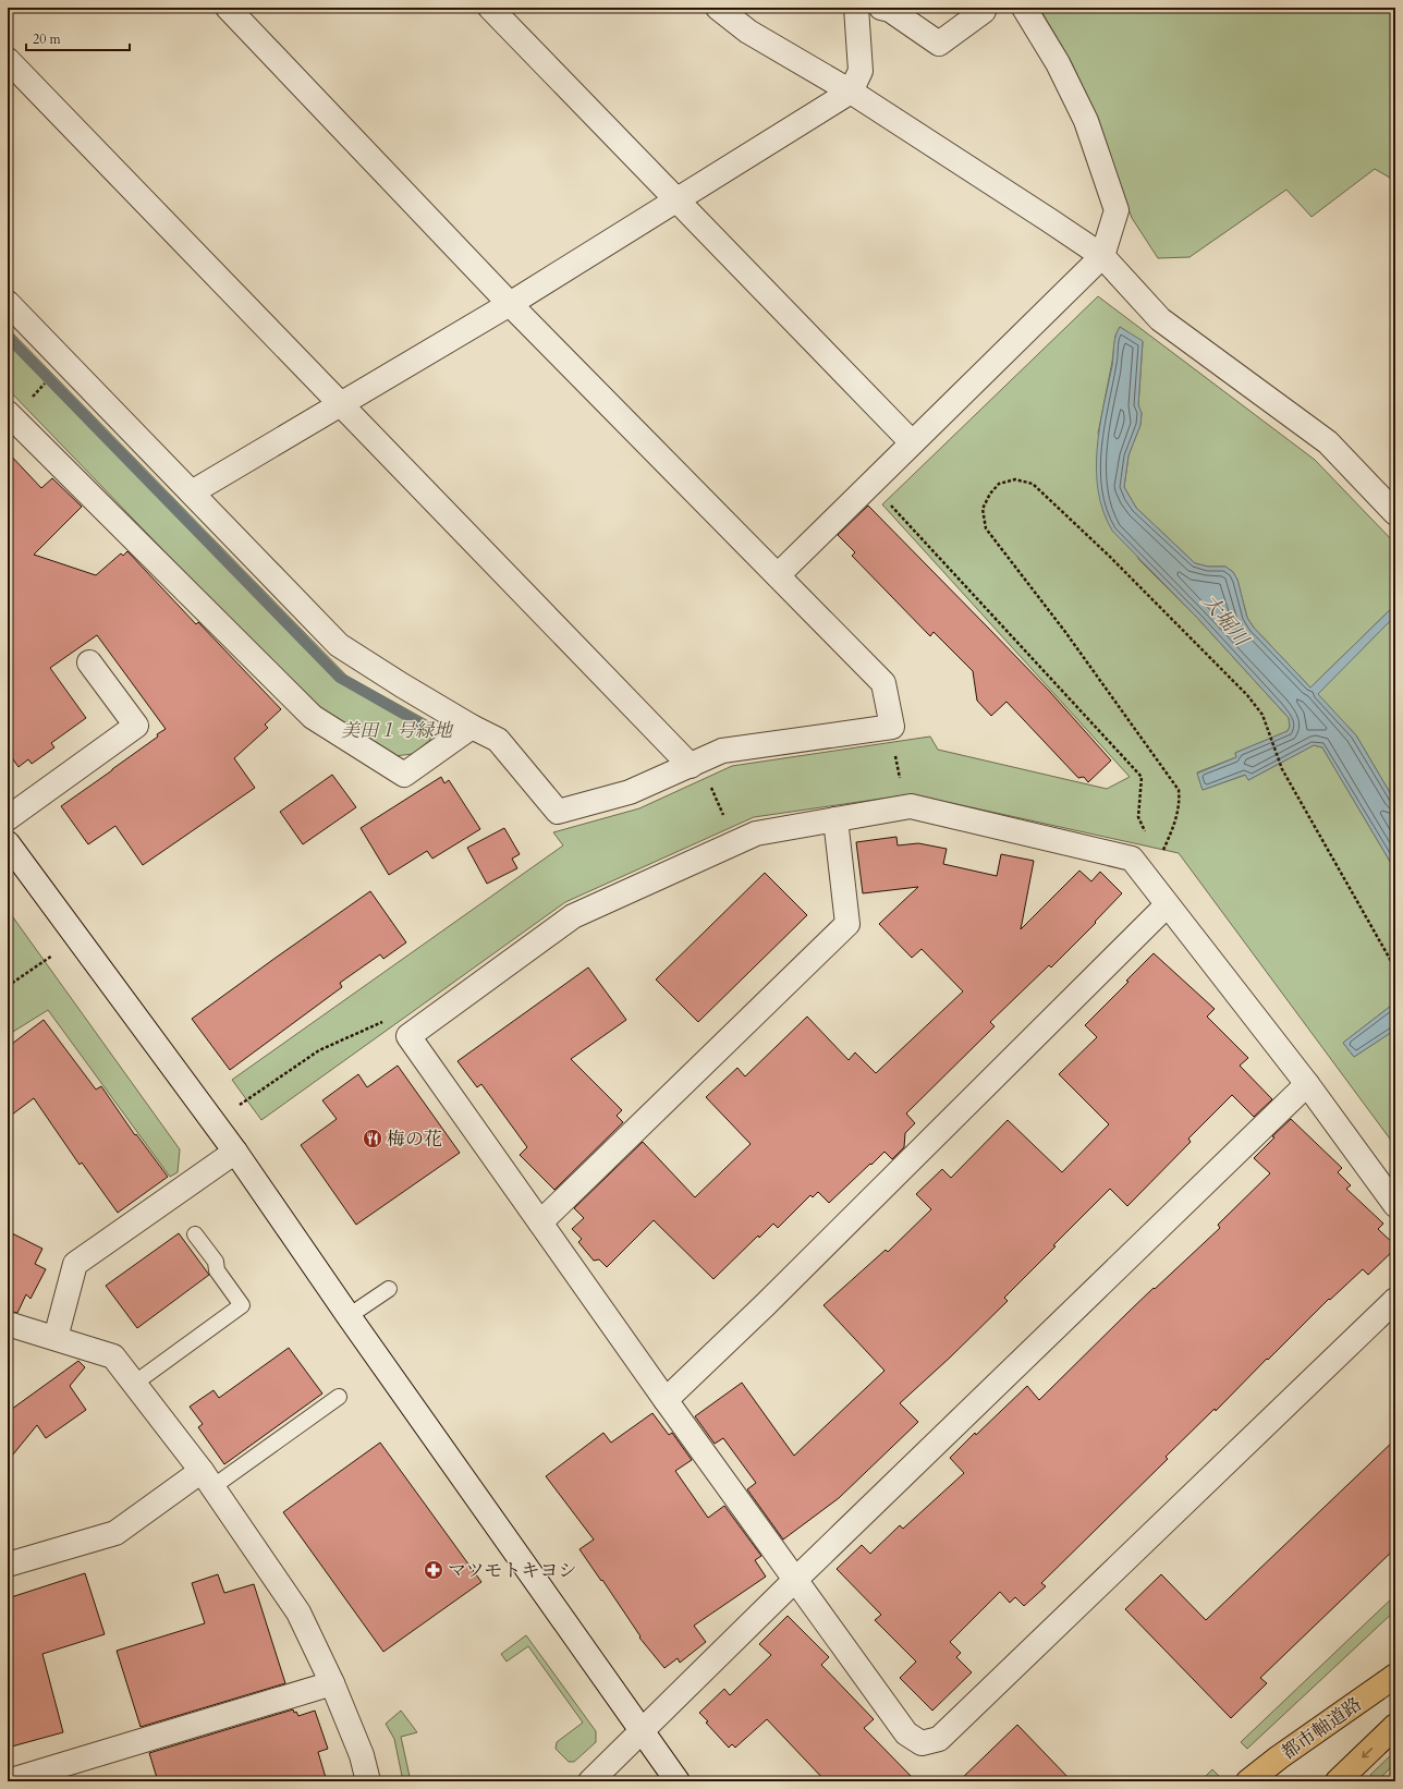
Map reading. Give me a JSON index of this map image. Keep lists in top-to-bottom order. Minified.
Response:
{"streets":{"main road":["都市軸道路"]},"water":["大堀川"],"parks":["美田１号緑地"],"places":{"restaurant":["梅の花"],"pharmacy":["マツモトキヨシ"]},"scale_bar":"20 m"}
